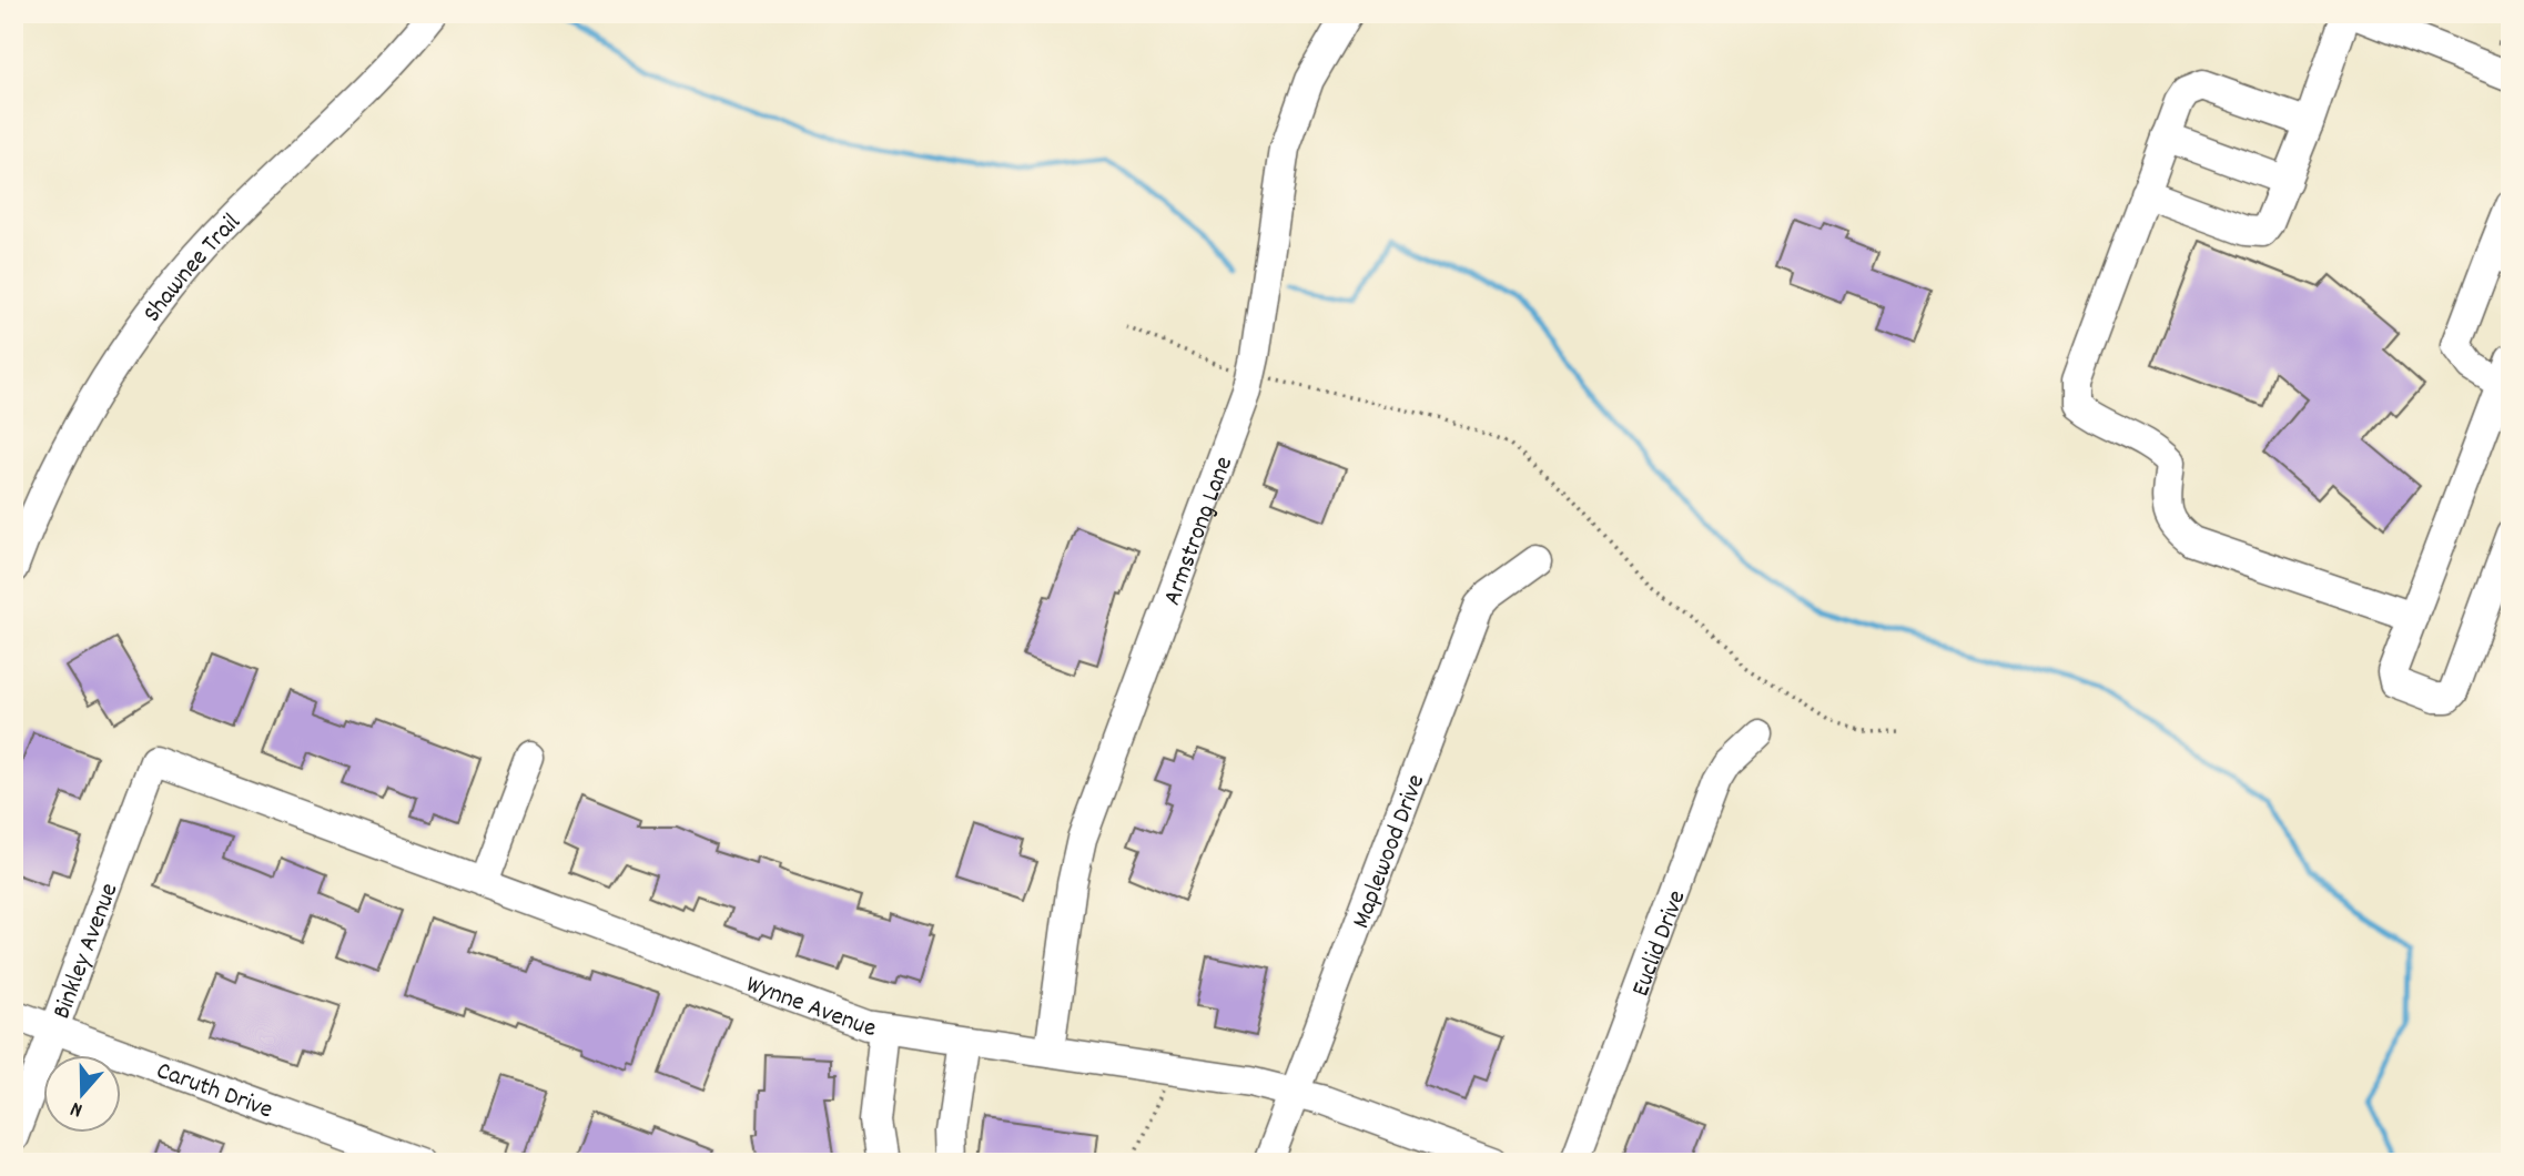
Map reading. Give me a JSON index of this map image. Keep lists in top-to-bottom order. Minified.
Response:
{"streets":{"street":["Shawnee Trail","Armstrong Lane","Maplewood Drive","Euclid Drive","Binkley Avenue","Wynne Avenue","Caruth Drive"]},"crossings":[["Armstrong Lane","Wynne Avenue"],["Maplewood Drive","Wynne Avenue"],["Binkley Avenue","Wynne Avenue"],["Binkley Avenue","Caruth Drive"]],"north":"bottom"}
